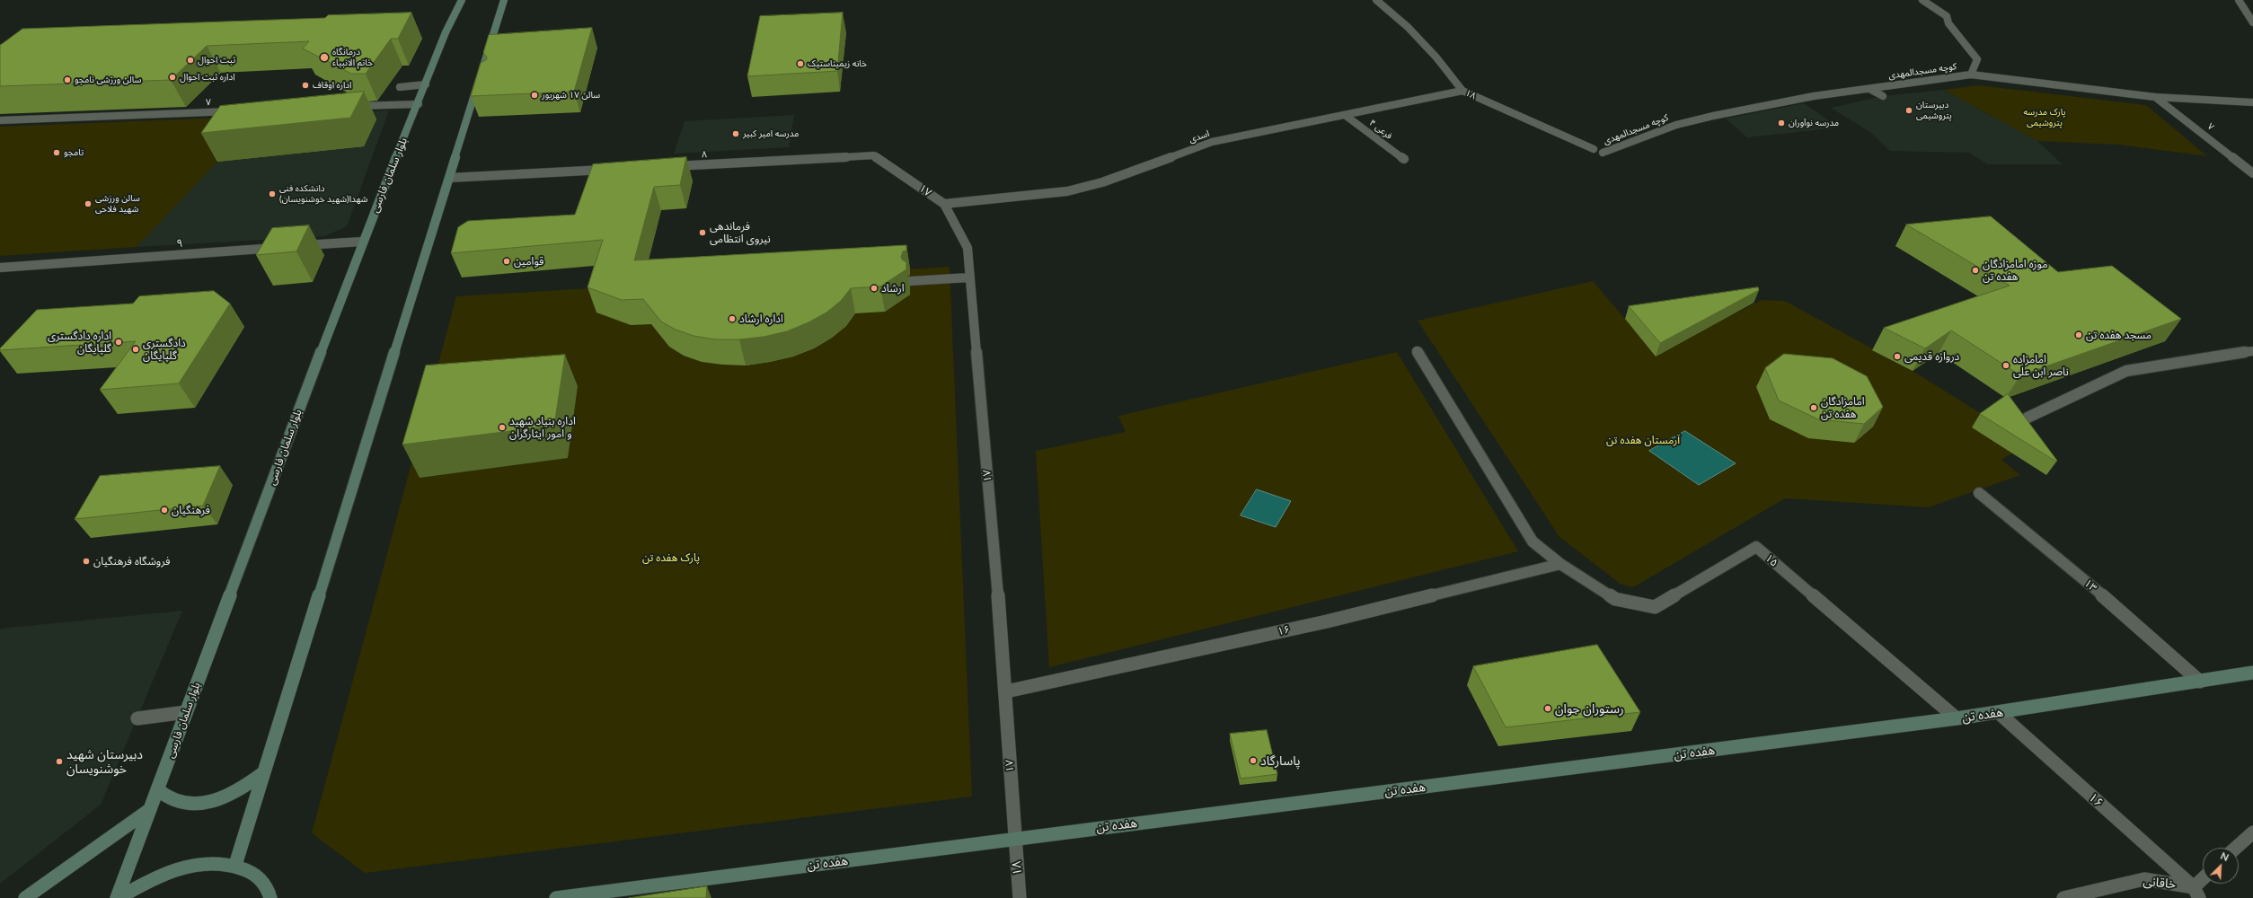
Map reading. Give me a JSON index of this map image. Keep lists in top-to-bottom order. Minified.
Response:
{"streets":{"main road":["بلوار سلمان فارسی","هفده تن"],"street":["کوچه مسجدالمهدی","۱۸","۷","فرعی ۴","اسدی","۸","۱۷","۹","۱۵","۱۳","۱۶","خاقانی"]},"crossings":[["کوچه مسجدالمهدی","۷"],["۱۸","اسدی"],["۱۸","۱۷"],["۱۸","هفده تن"],["فرعی ۴","اسدی"],["اسدی","۱۷"],["۸","۱۷"],["۱۷","۱۶"],["۱۷","هفده تن"],["۱۵","۱۶"],["۱۵","هفده تن"],["۱۳","هفده تن"],["۱۶","هفده تن"],["۱۶","خاقانی"]],"parks":["پارک مدرسه پتروشیمی","آرمستان هفده تن","پارک هفده تن"],"places":["درمانگاه خاتم الانبیاء","ثبت احوال","خانه زیمیناستیک","اداره ثبت احوال","سالن ورزشی نامجو","اداره اوقاف","سالن ۱۷ شهریور","دبیرستان پتروشیمی","مدرسه نوآوران","مدرسه امیر کبیر","تامجو","دانشکده فنی شهدا(شهید خوشنویسان)","سالن ورزشی شهید فلاحی","فرماندهی نیروی انتظامی","قوامین","موزه امامزادگان هفده تن","ارشاد","اداره ارشاد","مسجد هفده تن","اداره دادگستری گلپایگان","دادگستری گلپایگان","دروازه قدیمی","امامزاده ناصر ابن علی","امامزادگان هفده تن","اداره بنیاد شهید و امور ایثارگران","فرهنگیان","فروشگاه فرهنگیان","رستوران جوان","پاسارگاد","دبیرستان شهید خوشنویسان"],"north":"top right"}
